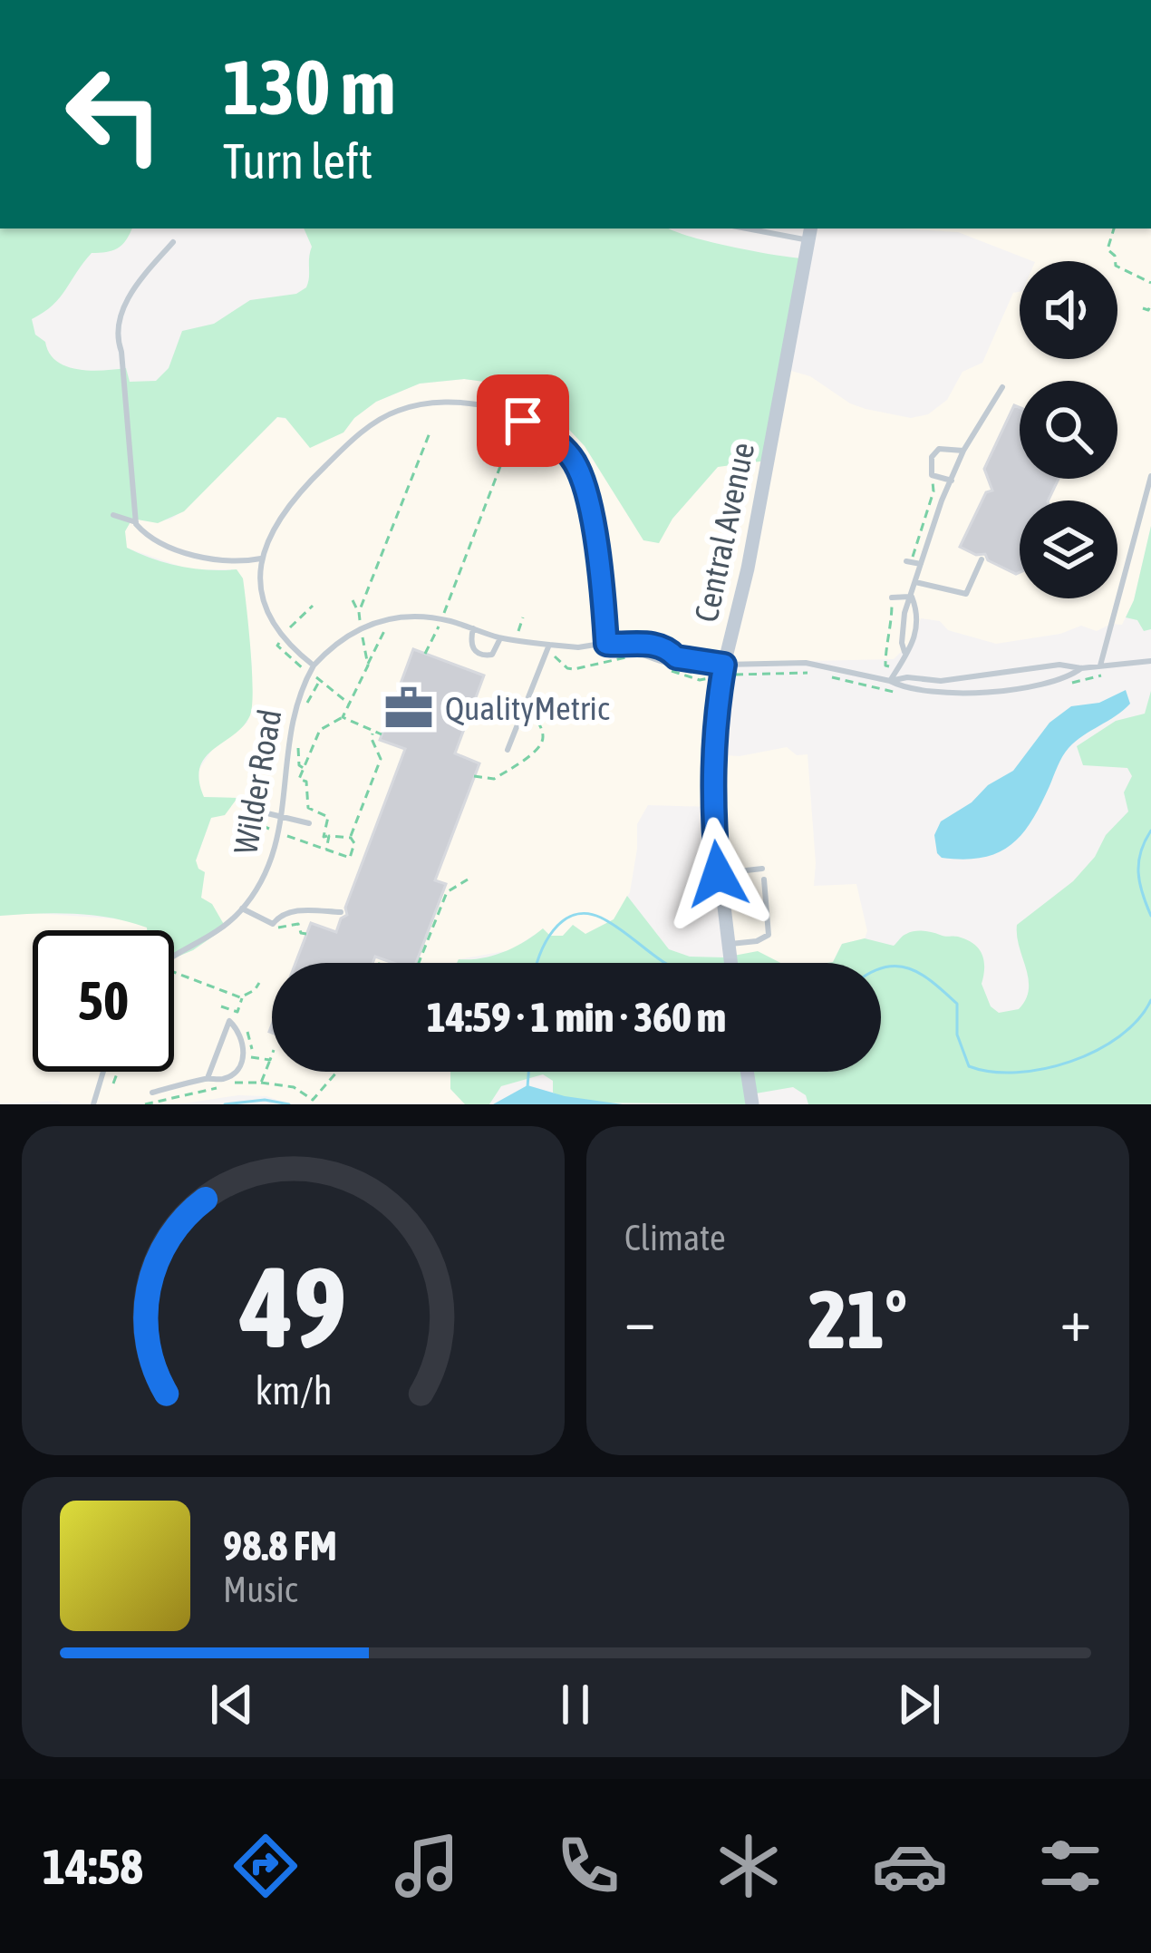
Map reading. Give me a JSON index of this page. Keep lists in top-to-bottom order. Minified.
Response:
{"streets":{"main road":["Central Avenue"],"lane":["Wilder Road"]},"places":{"office":["QualityMetric"]},"page":{"turn":["130 m","Turn left"],"limit":"50","trip":"14:59 · 1 min · 360 m","tile":"Climate","heat":["−","21°","+"],"song":["98.8 FM","Music"],"tabs":"14:58","gauge":["49","km/h"]}}
